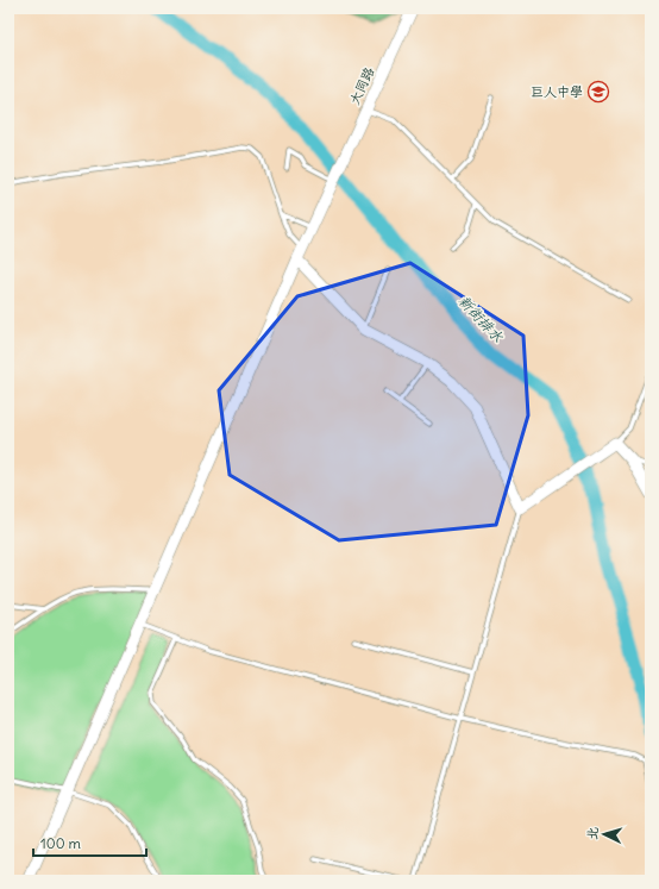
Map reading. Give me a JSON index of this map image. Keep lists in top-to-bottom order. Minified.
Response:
{"streets":{"street":["大同路"]},"water":["新街排水"],"places":{"school or university":["巨人中學"]},"scale_bar":"100 m","north":"left"}
